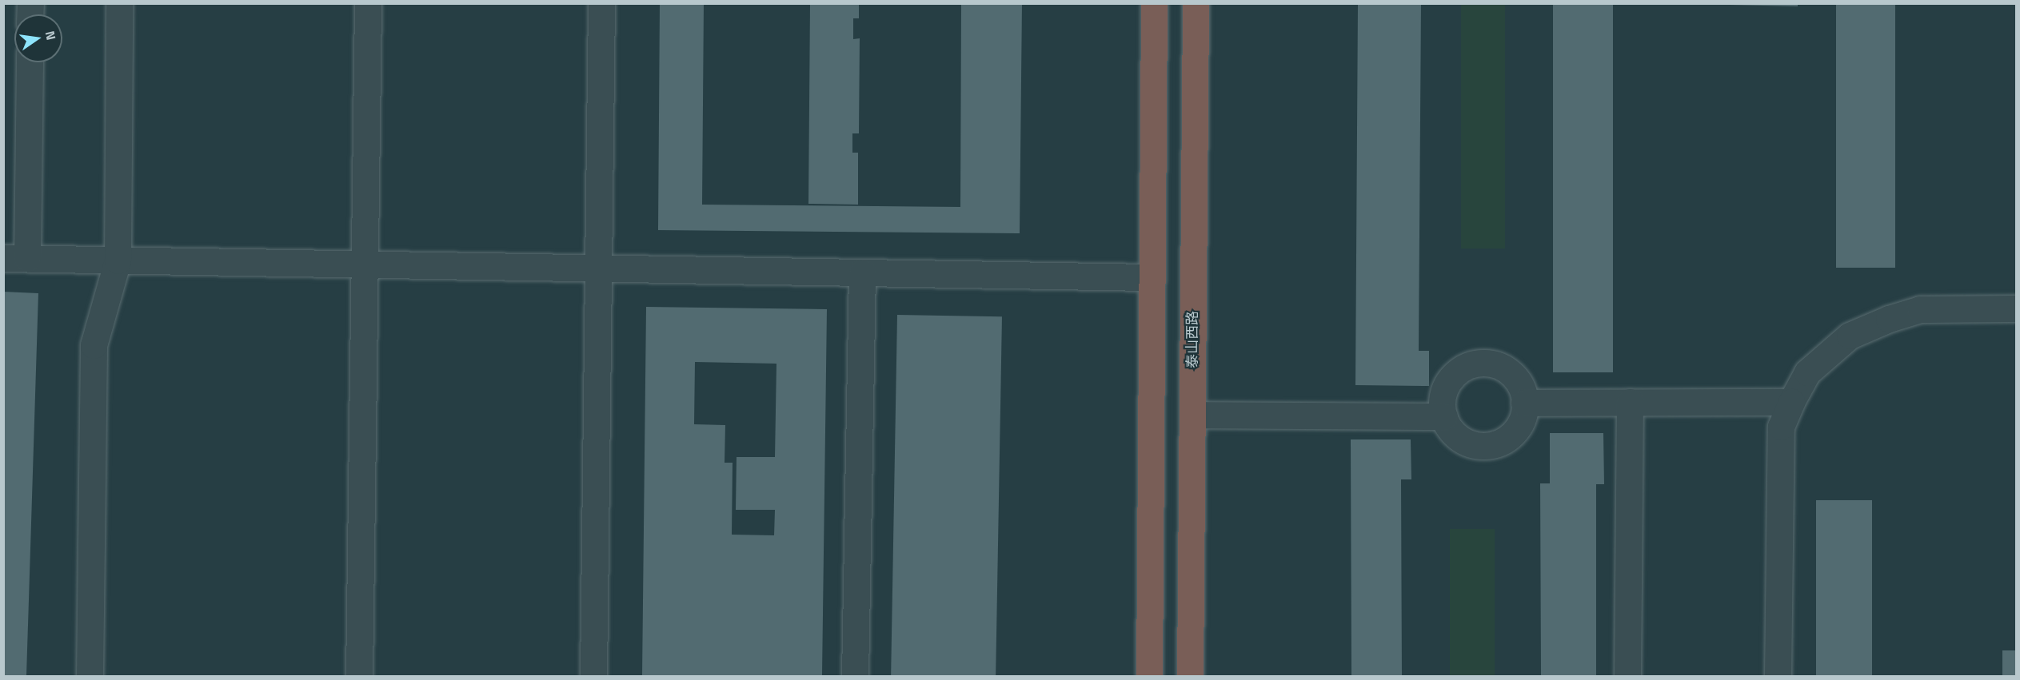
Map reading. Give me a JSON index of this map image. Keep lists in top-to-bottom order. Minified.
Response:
{"streets":{"highway":["泰山西路"]},"north":"right"}
